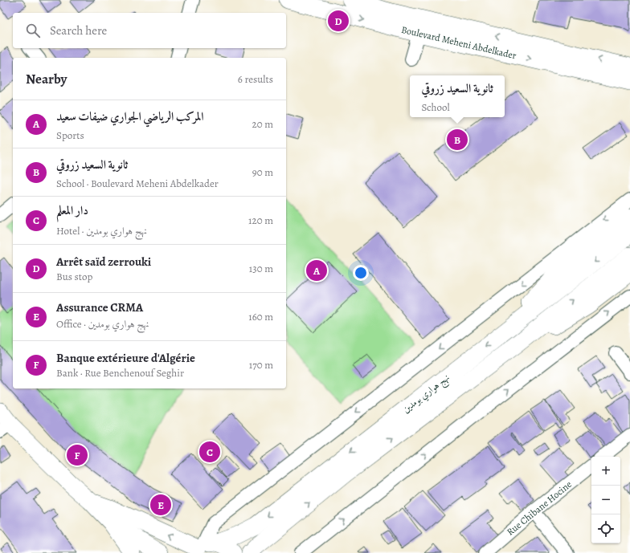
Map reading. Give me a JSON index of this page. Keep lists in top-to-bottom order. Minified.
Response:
{"streets":{"main road":["Boulevard Meheni Abdelkader","نهج هواري بومدين"],"street":["Rue Chibane Hocine"]},"page":{"pins":["D","B","A","C","F","E"],"search":"Search here","heading":["Nearby","6 results"],"popup":["ثانوية السعيد زروقي","School"],"list":[{"mark":"A","name":"المركب الرياضي الجواري ضيفات سعيد","note":"Sports","value":"20 m"},{"mark":"B","name":"ثانوية السعيد زروقي","note":"School · Boulevard Meheni Abdelkader","value":"90 m"},{"mark":"C","name":"دار المعلم","note":"Hotel · نهج هواري بومدين","value":"120 m"},{"mark":"D","name":"Arrêt saïd zerrouki","note":"Bus stop","value":"130 m"},{"mark":"E","name":"Assurance CRMA","note":"Office · نهج هواري بومدين","value":"160 m"},{"mark":"F","name":"Banque extérieure d'Algérie","note":"Bank · Rue Benchenouf Seghir","value":"170 m"}],"map_buttons":["+","−"]}}
